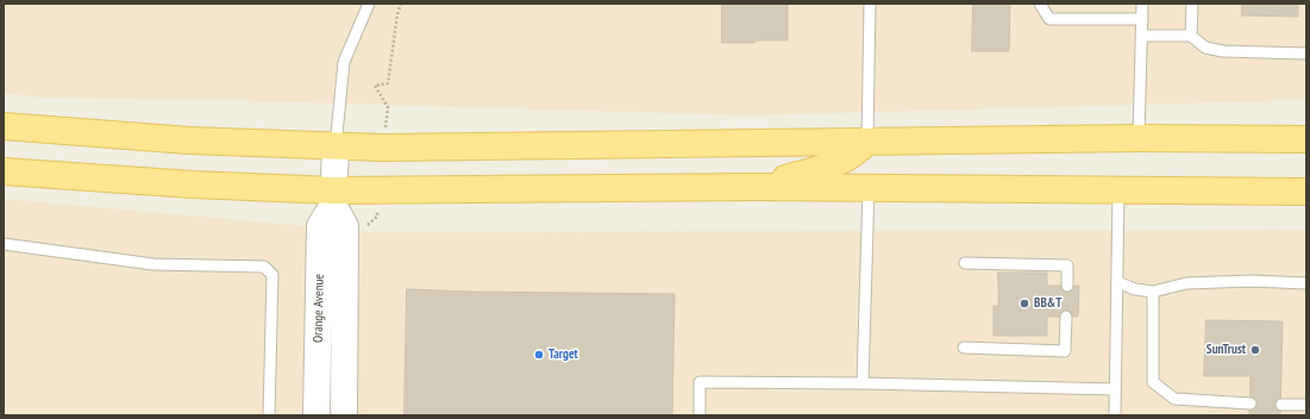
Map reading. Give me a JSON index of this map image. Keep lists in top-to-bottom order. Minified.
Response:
{"streets":{"street":["Orange Avenue"]},"places":["BB&T","SunTrust","Target"]}
